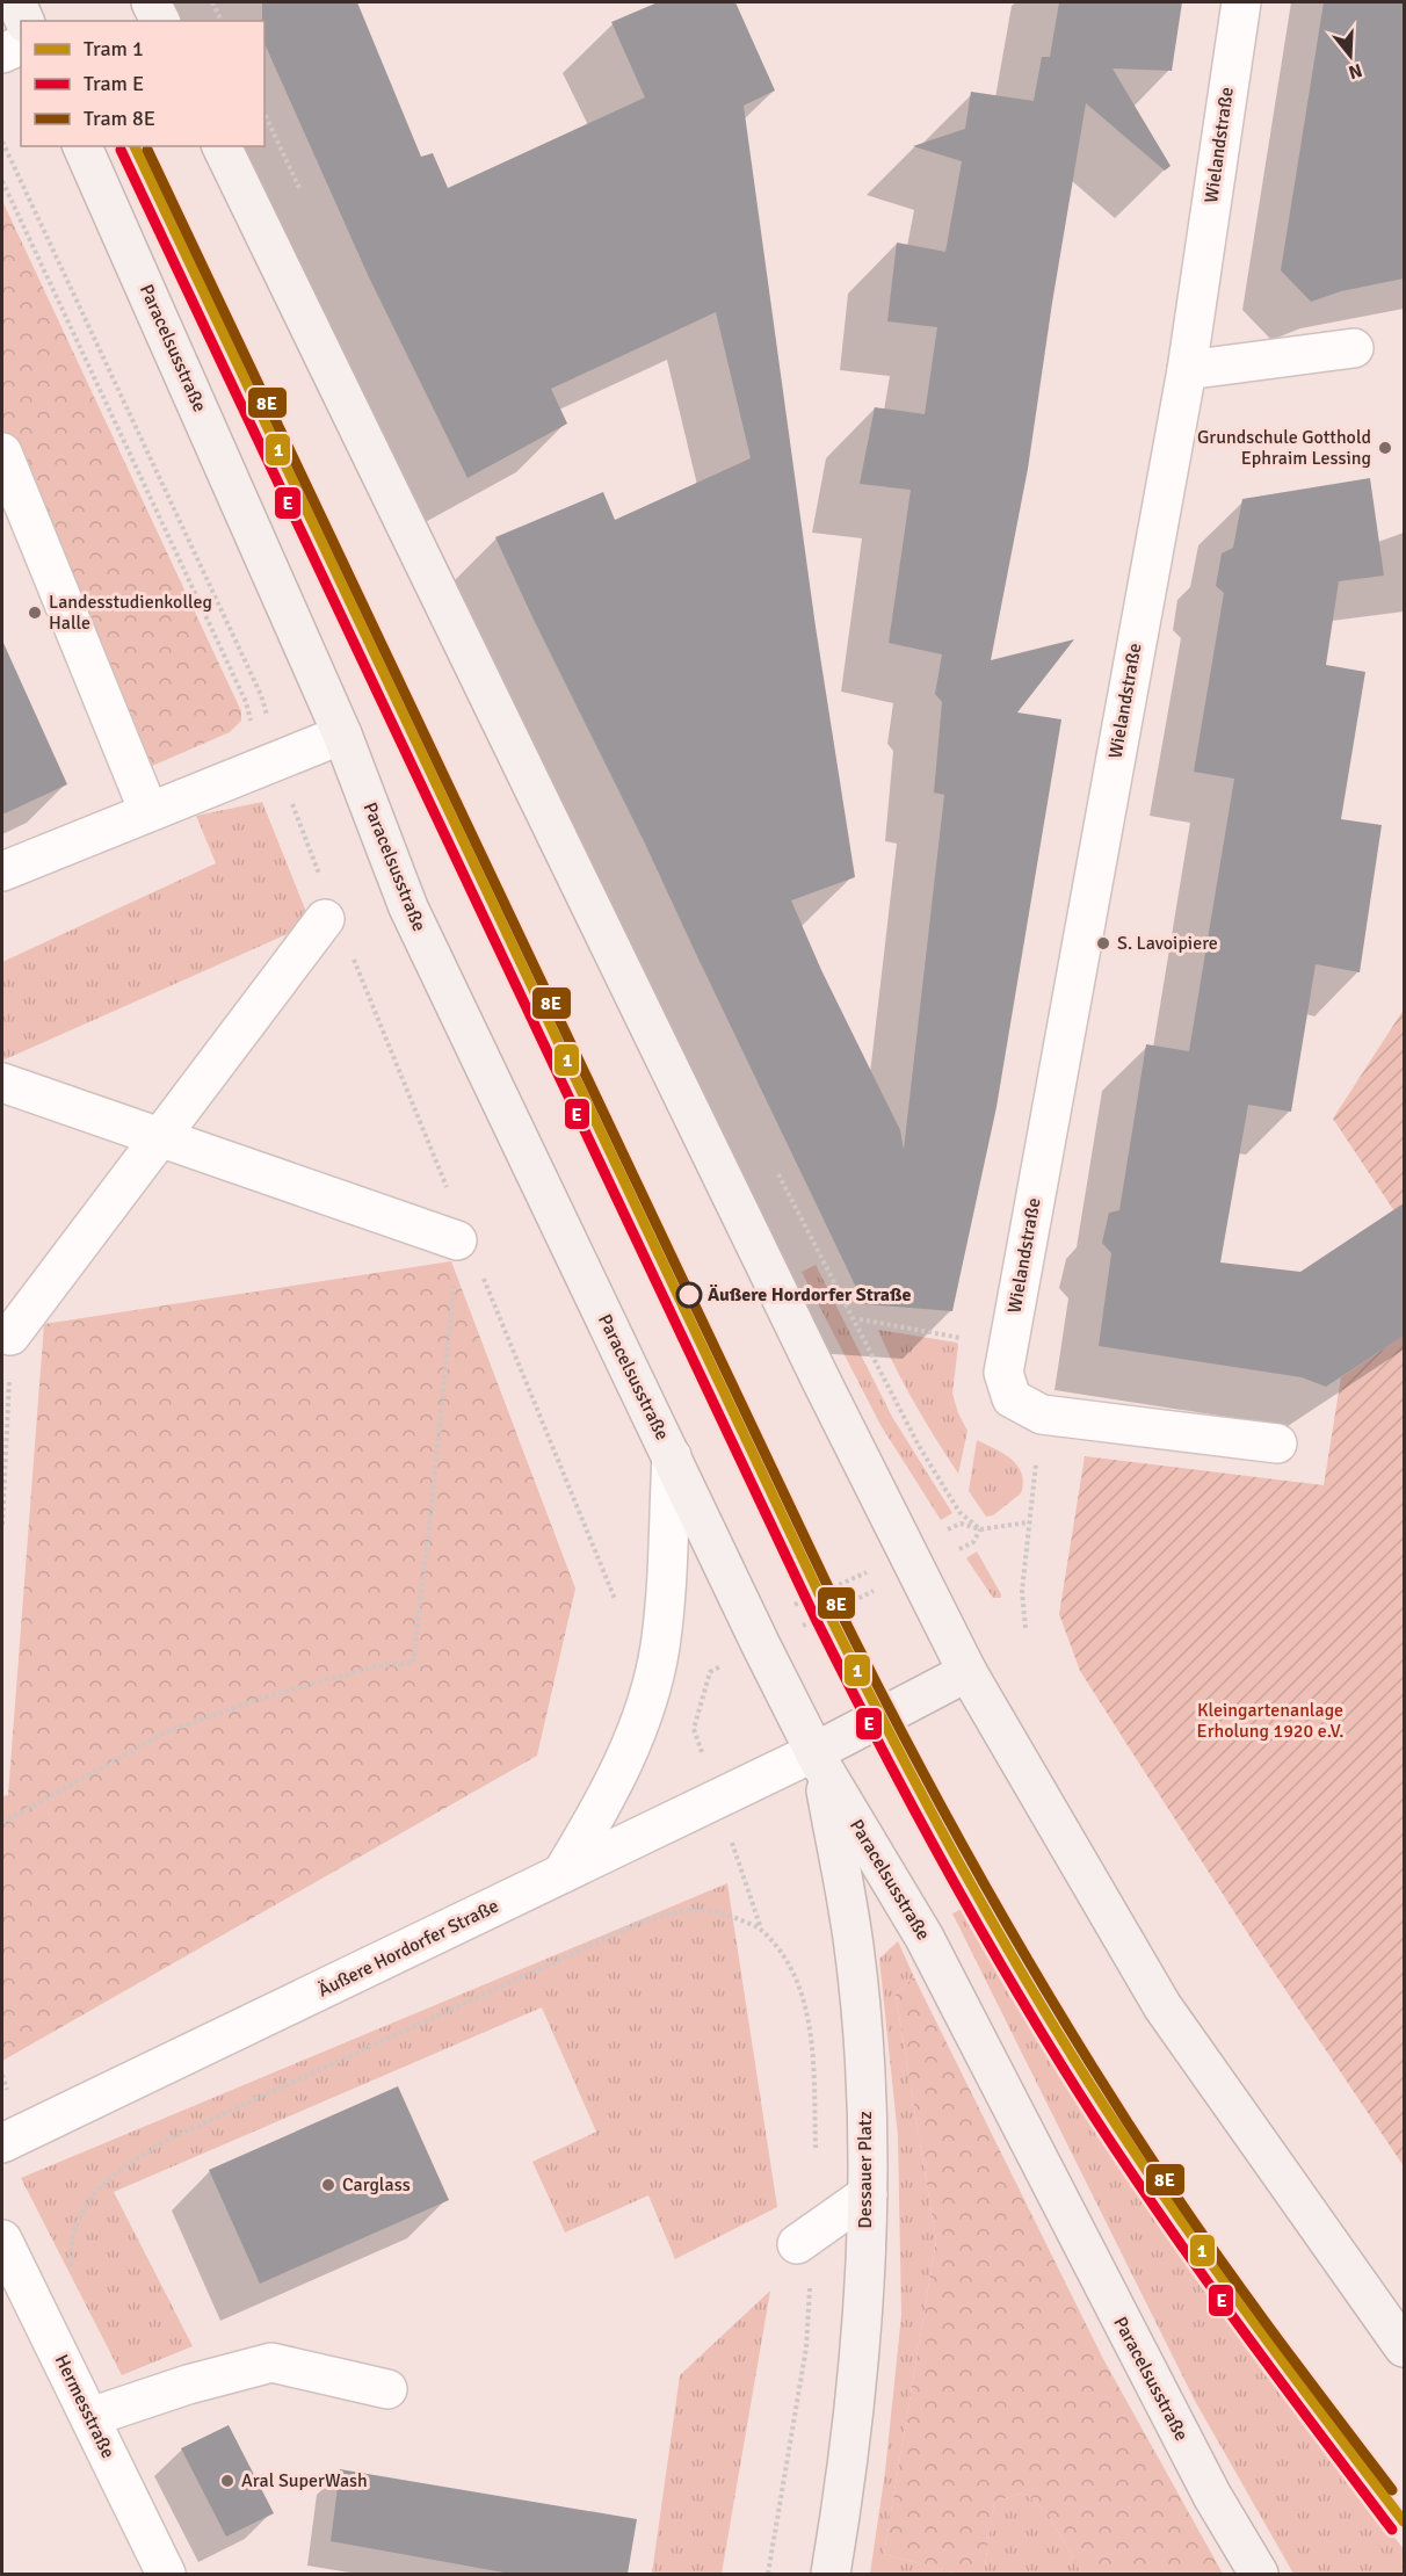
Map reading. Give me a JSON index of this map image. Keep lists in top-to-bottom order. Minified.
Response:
{"streets":{"main road":["Paracelsusstraße","Dessauer Platz"],"street":["Wielandstraße","Äußere Hordorfer Straße","Hermesstraße"]},"crossings":[["Paracelsusstraße","Äußere Hordorfer Straße"],["Paracelsusstraße","Dessauer Platz"],["Äußere Hordorfer Straße","Dessauer Platz"]],"parks":["Kleingartenanlage Erholung 1920 e.V."],"places":["Grundschule Gotthold Ephraim Lessing","Landesstudienkolleg Halle","S. Lavoipiere","Äußere Hordorfer Straße","Carglass","Aral SuperWash"],"lines":["tram line 1","tram line E","tram line 8E"],"legend":["Tram 1","Tram E","Tram 8E"],"north":"bottom"}
